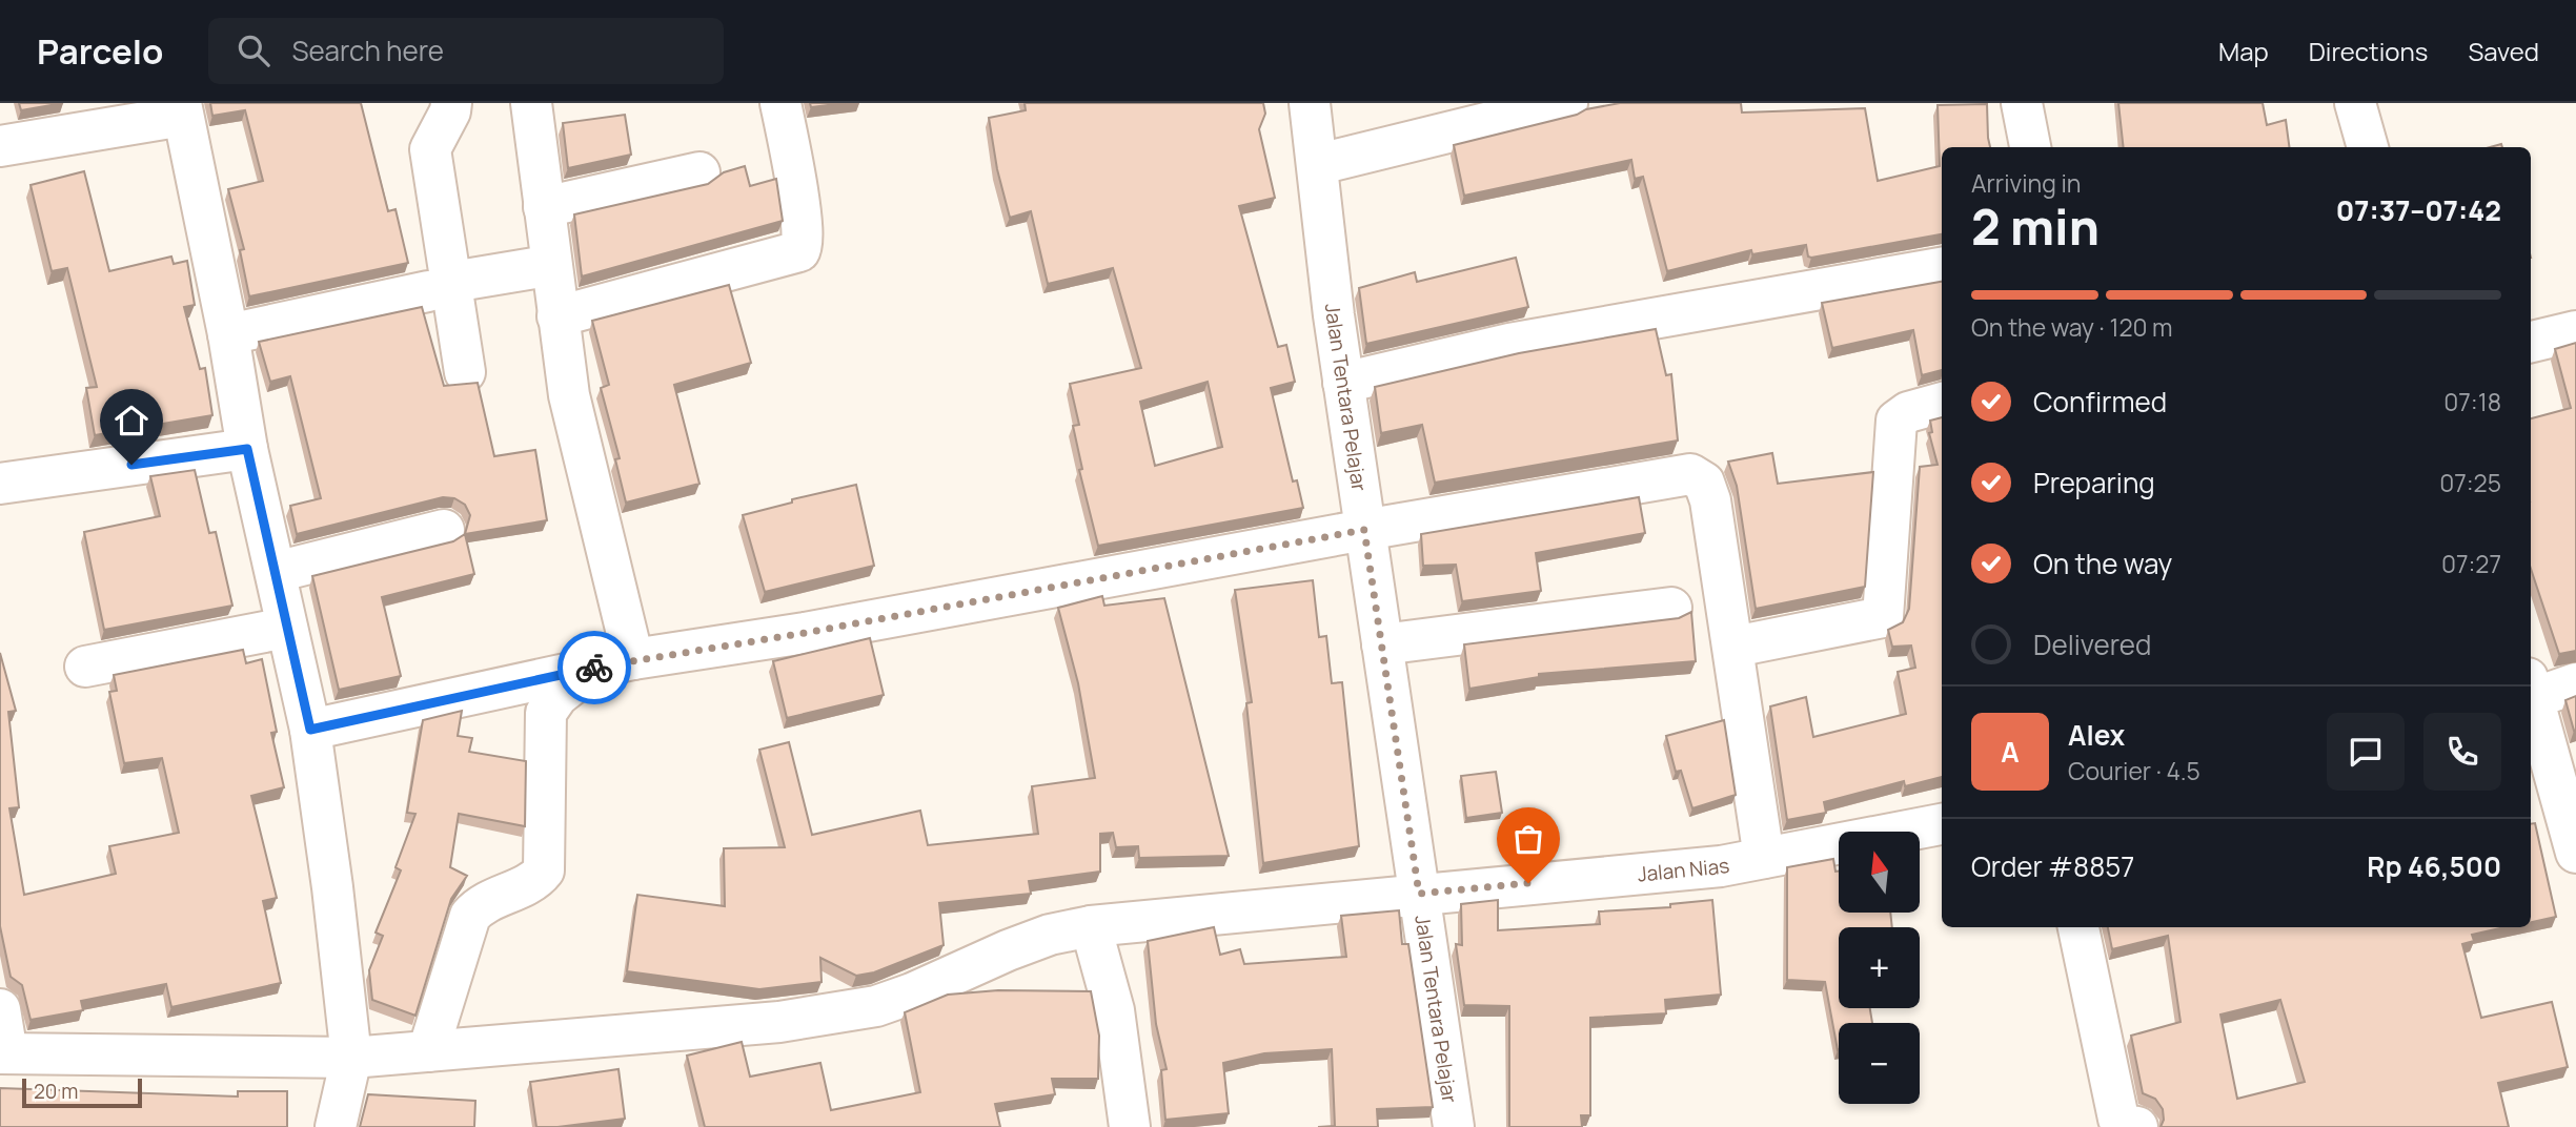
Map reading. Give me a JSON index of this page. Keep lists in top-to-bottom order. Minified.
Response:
{"streets":{"street":["Jalan Tentara Pelajar","Jalan Nias"]},"crossings":[["Jalan Tentara Pelajar","Jalan Nias"]],"scale_bar":"20 m","north":"top","page":{"header":"Parcelo","search":"Search here","nav":["Map","Directions","Saved"],"heading":["2 min","Arriving in","07:37–07:42"],"panel":["Alex","Courier · 4.5","Order #8857","Rp 46,500"],"bar":"On the way · 120 m","list":[["Confirmed","07:18"],["Preparing","07:25"],["On the way","07:27"],"Delivered"],"round":"A","map_buttons":["+","−"],"scale":"20 m"}}
